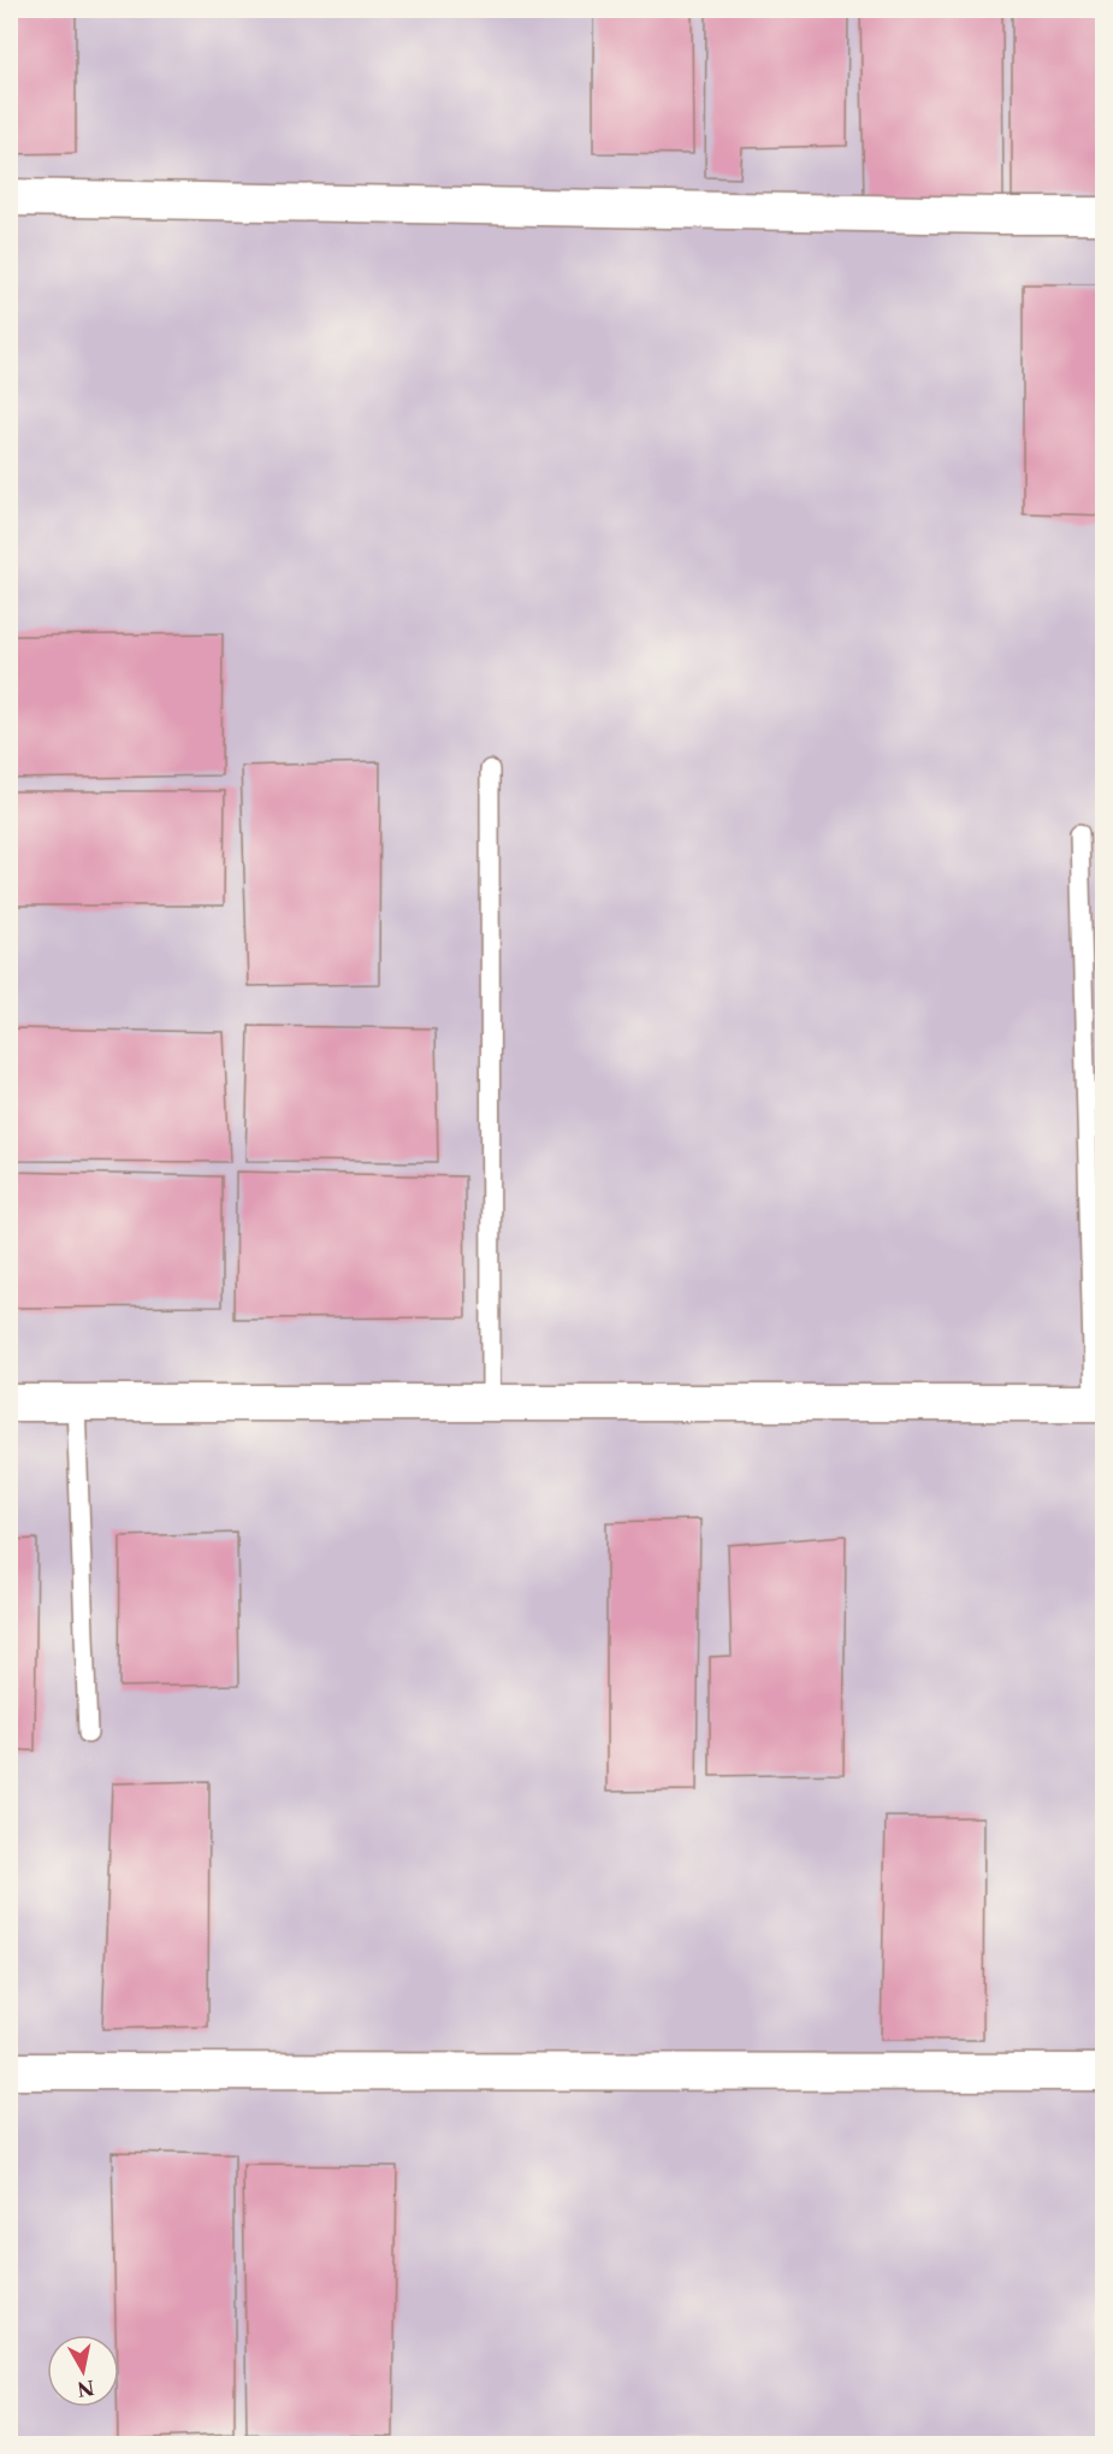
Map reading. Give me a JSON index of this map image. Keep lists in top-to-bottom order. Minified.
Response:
{"north":"bottom"}
